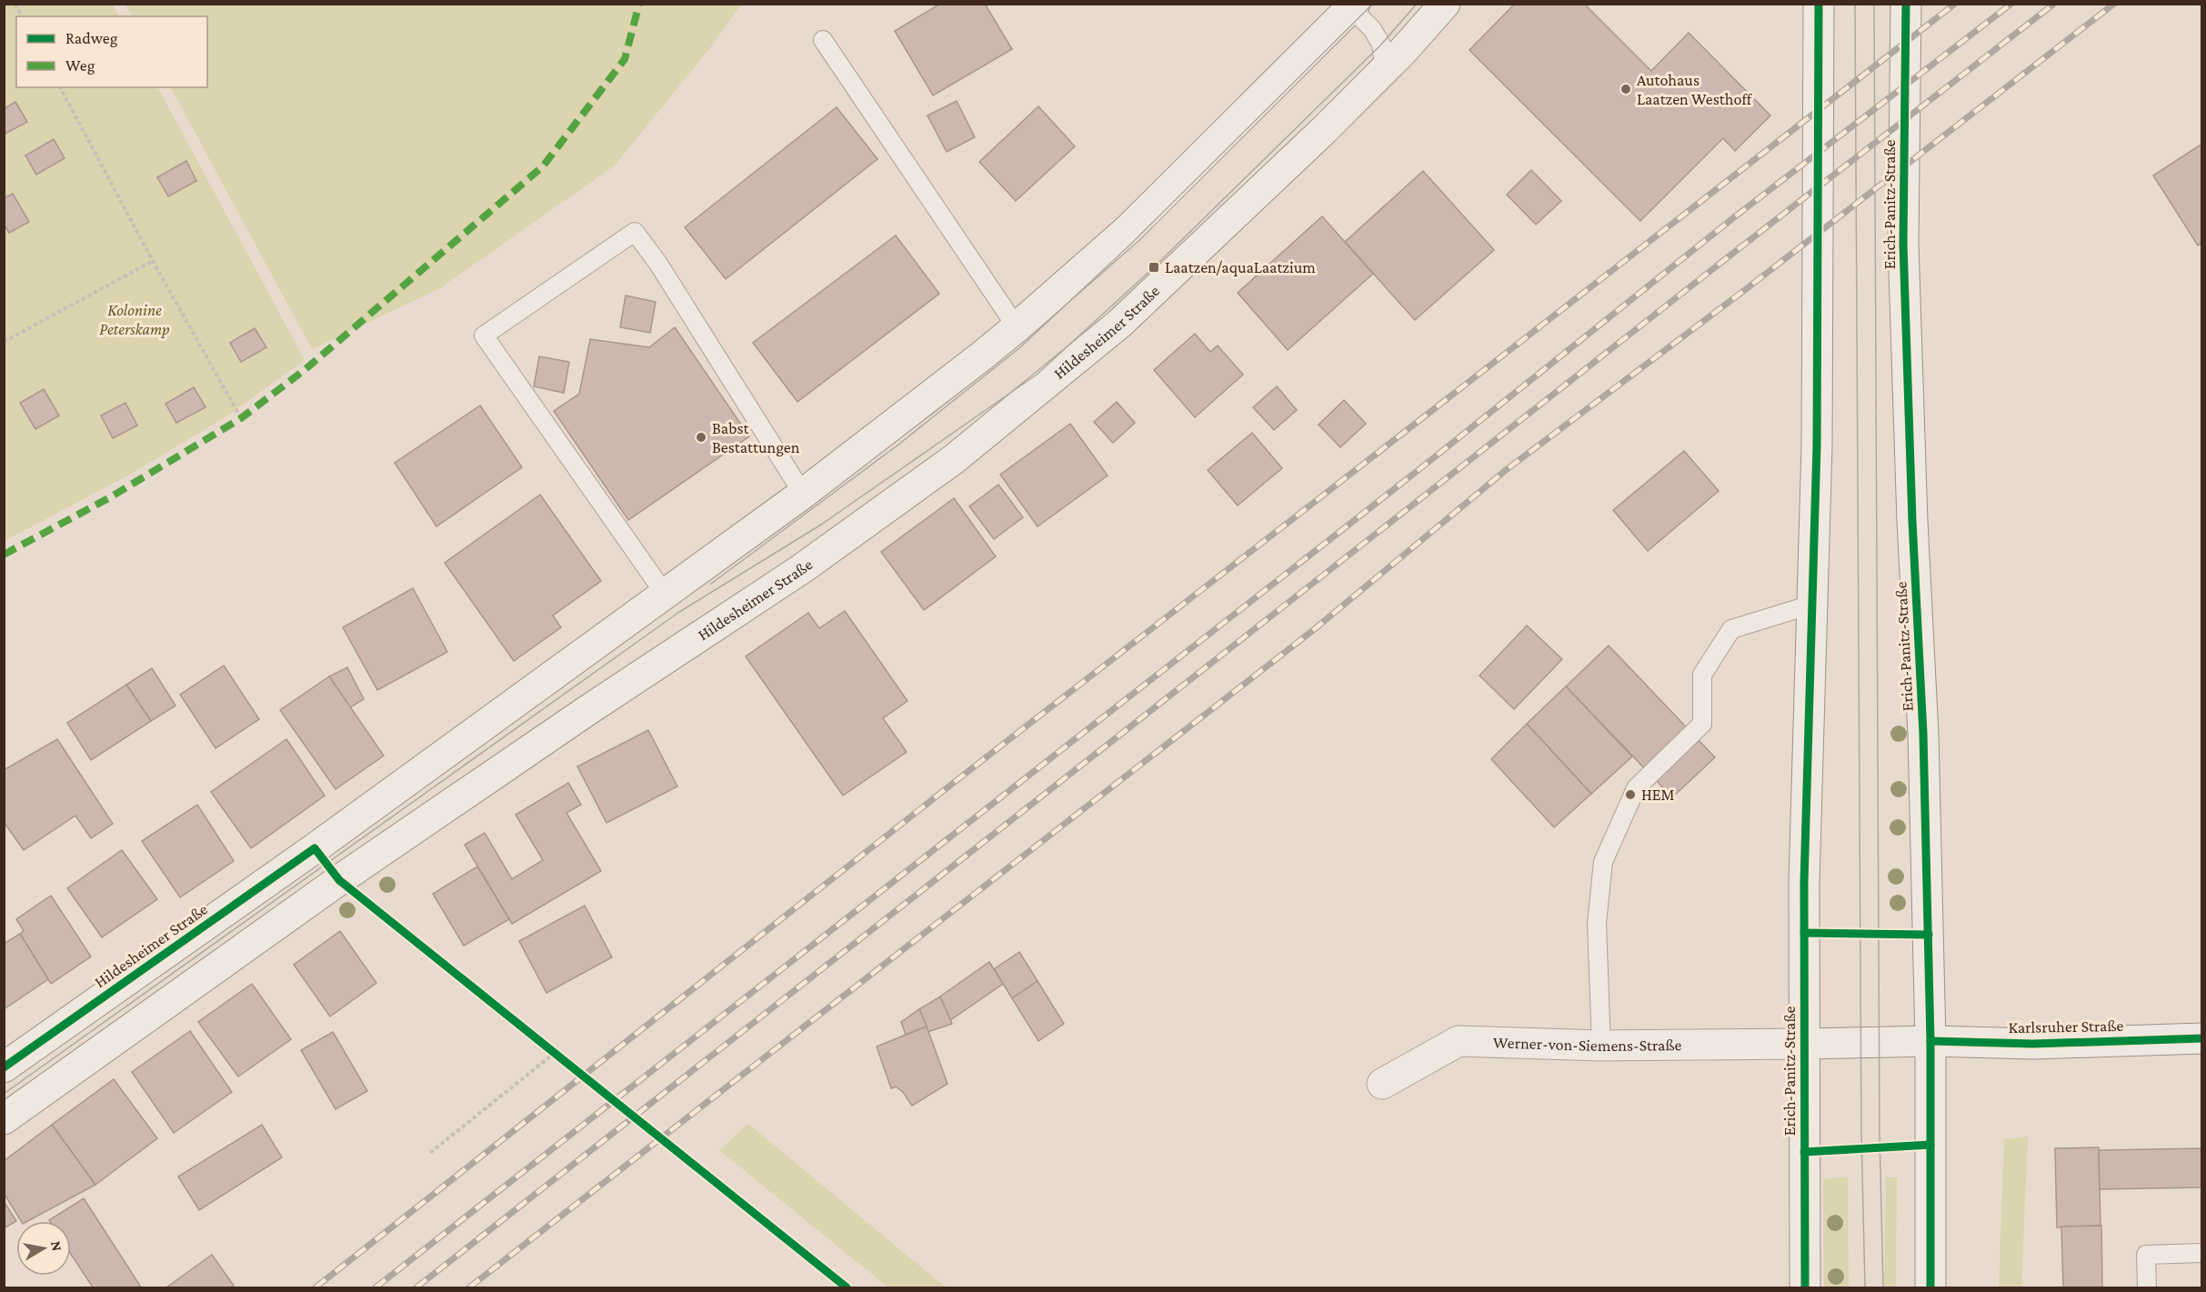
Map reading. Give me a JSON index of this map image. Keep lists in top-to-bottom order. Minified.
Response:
{"streets":{"street":["Erich-Panitz-Straße","Hildesheimer Straße","Karlsruher Straße","Werner-von-Siemens-Straße"]},"crossings":[["Erich-Panitz-Straße","Karlsruher Straße"],["Erich-Panitz-Straße","Werner-von-Siemens-Straße"],["Karlsruher Straße","Werner-von-Siemens-Straße"]],"parks":["Kolonine Peterskamp"],"places":{"other":["Autohaus Laatzen Westhoff","Babst Bestattungen","HEM"],"transit":["Laatzen/aquaLaatzium"]},"legend":["Radweg","Weg"],"north":"right"}
